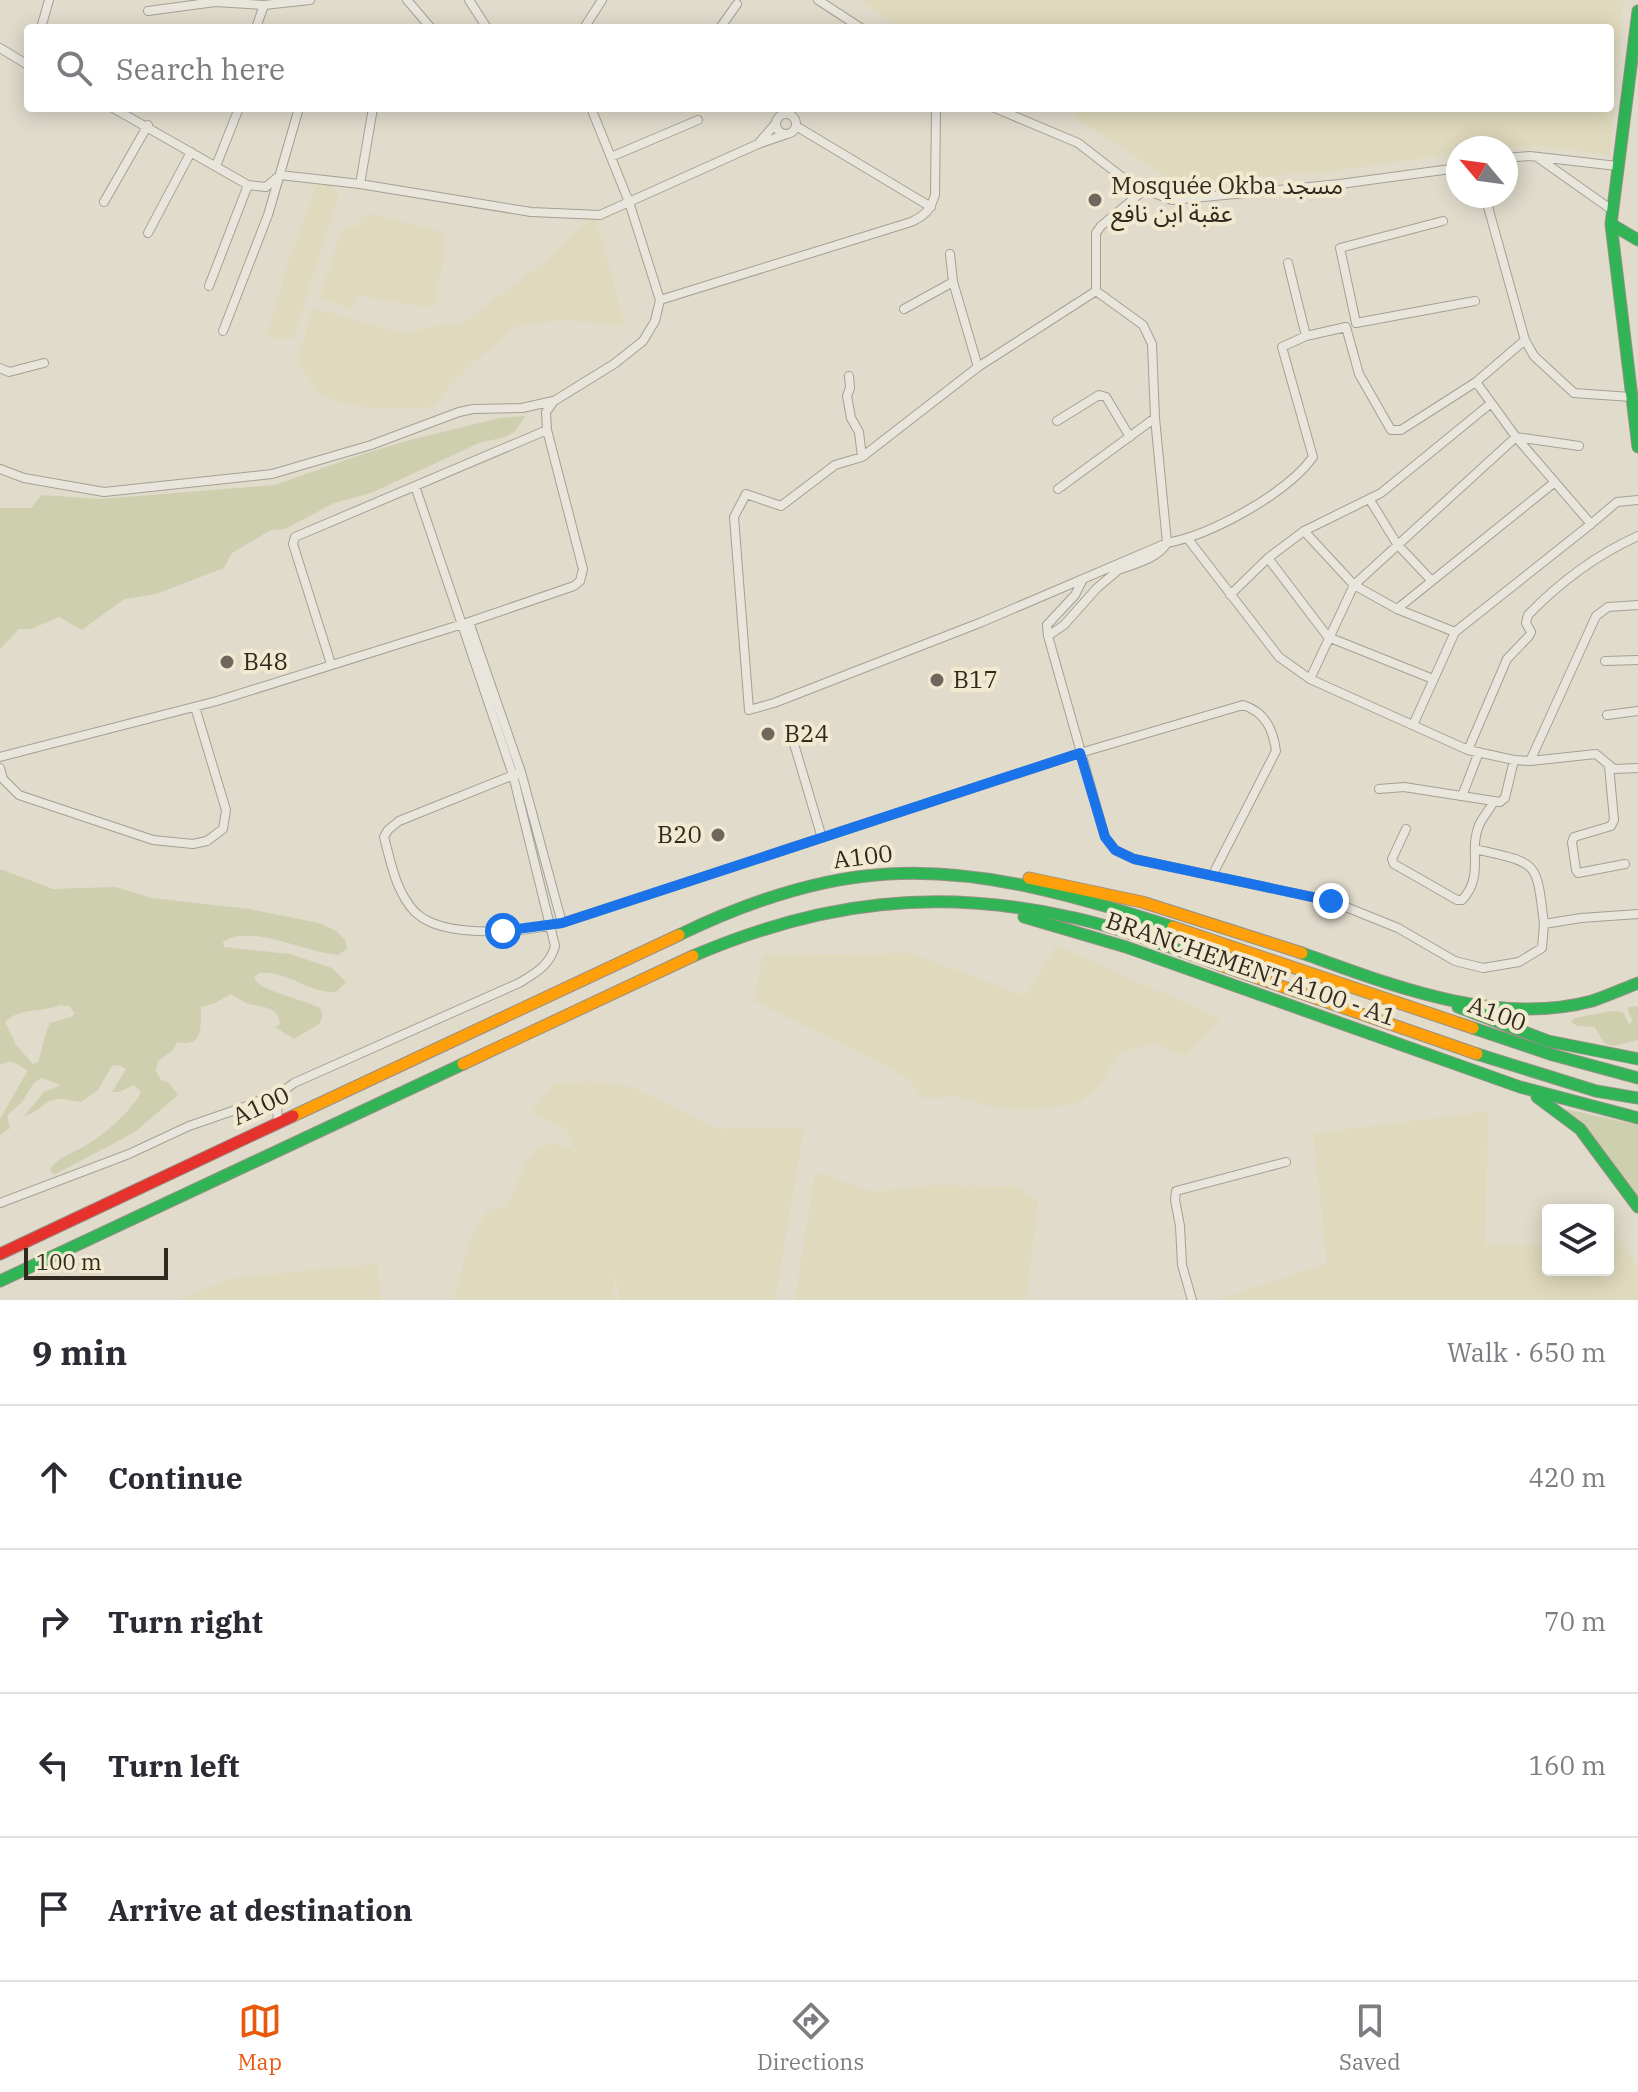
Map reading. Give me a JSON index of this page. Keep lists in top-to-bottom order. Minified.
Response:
{"streets":{"main road":["A100","BRANCHEMENT A100 - A1"]},"crossings":[["A100","BRANCHEMENT A100 - A1"]],"places":["Mosquée Okba مسجد عقبة ابن نافع","B48","B17","B24","B20"],"scale_bar":"100 m","north":"top left","page":{"search":"Search here","scale":"100 m","heading":["9 min","Walk · 650 m"],"list":[["Continue","420 m"],["Turn right","70 m"],["Turn left","160 m"],"Arrive at destination"],"nav":["Map","Directions","Saved"]}}
